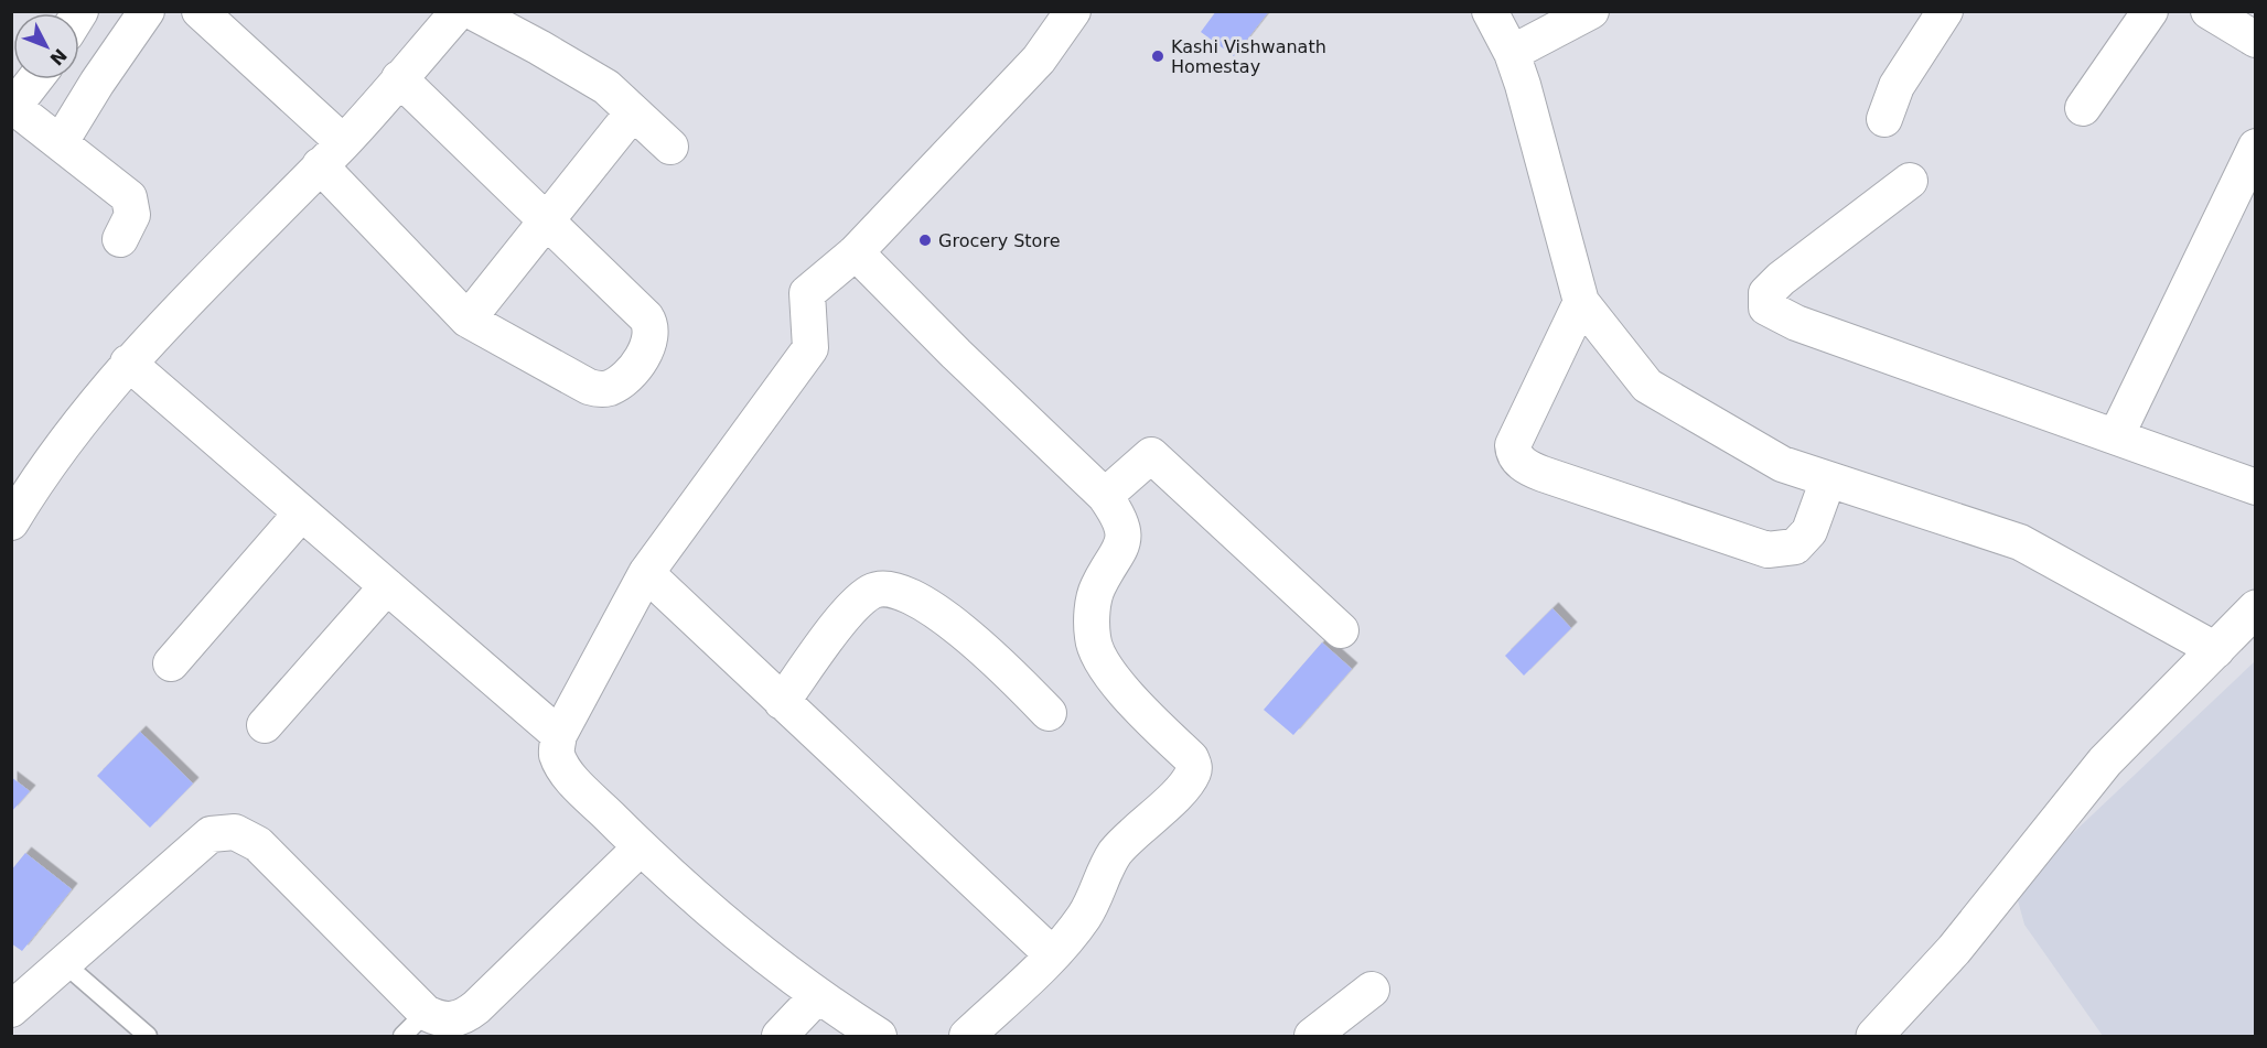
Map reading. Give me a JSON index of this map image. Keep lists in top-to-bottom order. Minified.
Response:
{"places":["Kashi Vishwanath Homestay","Grocery Store"],"north":"bottom right"}
